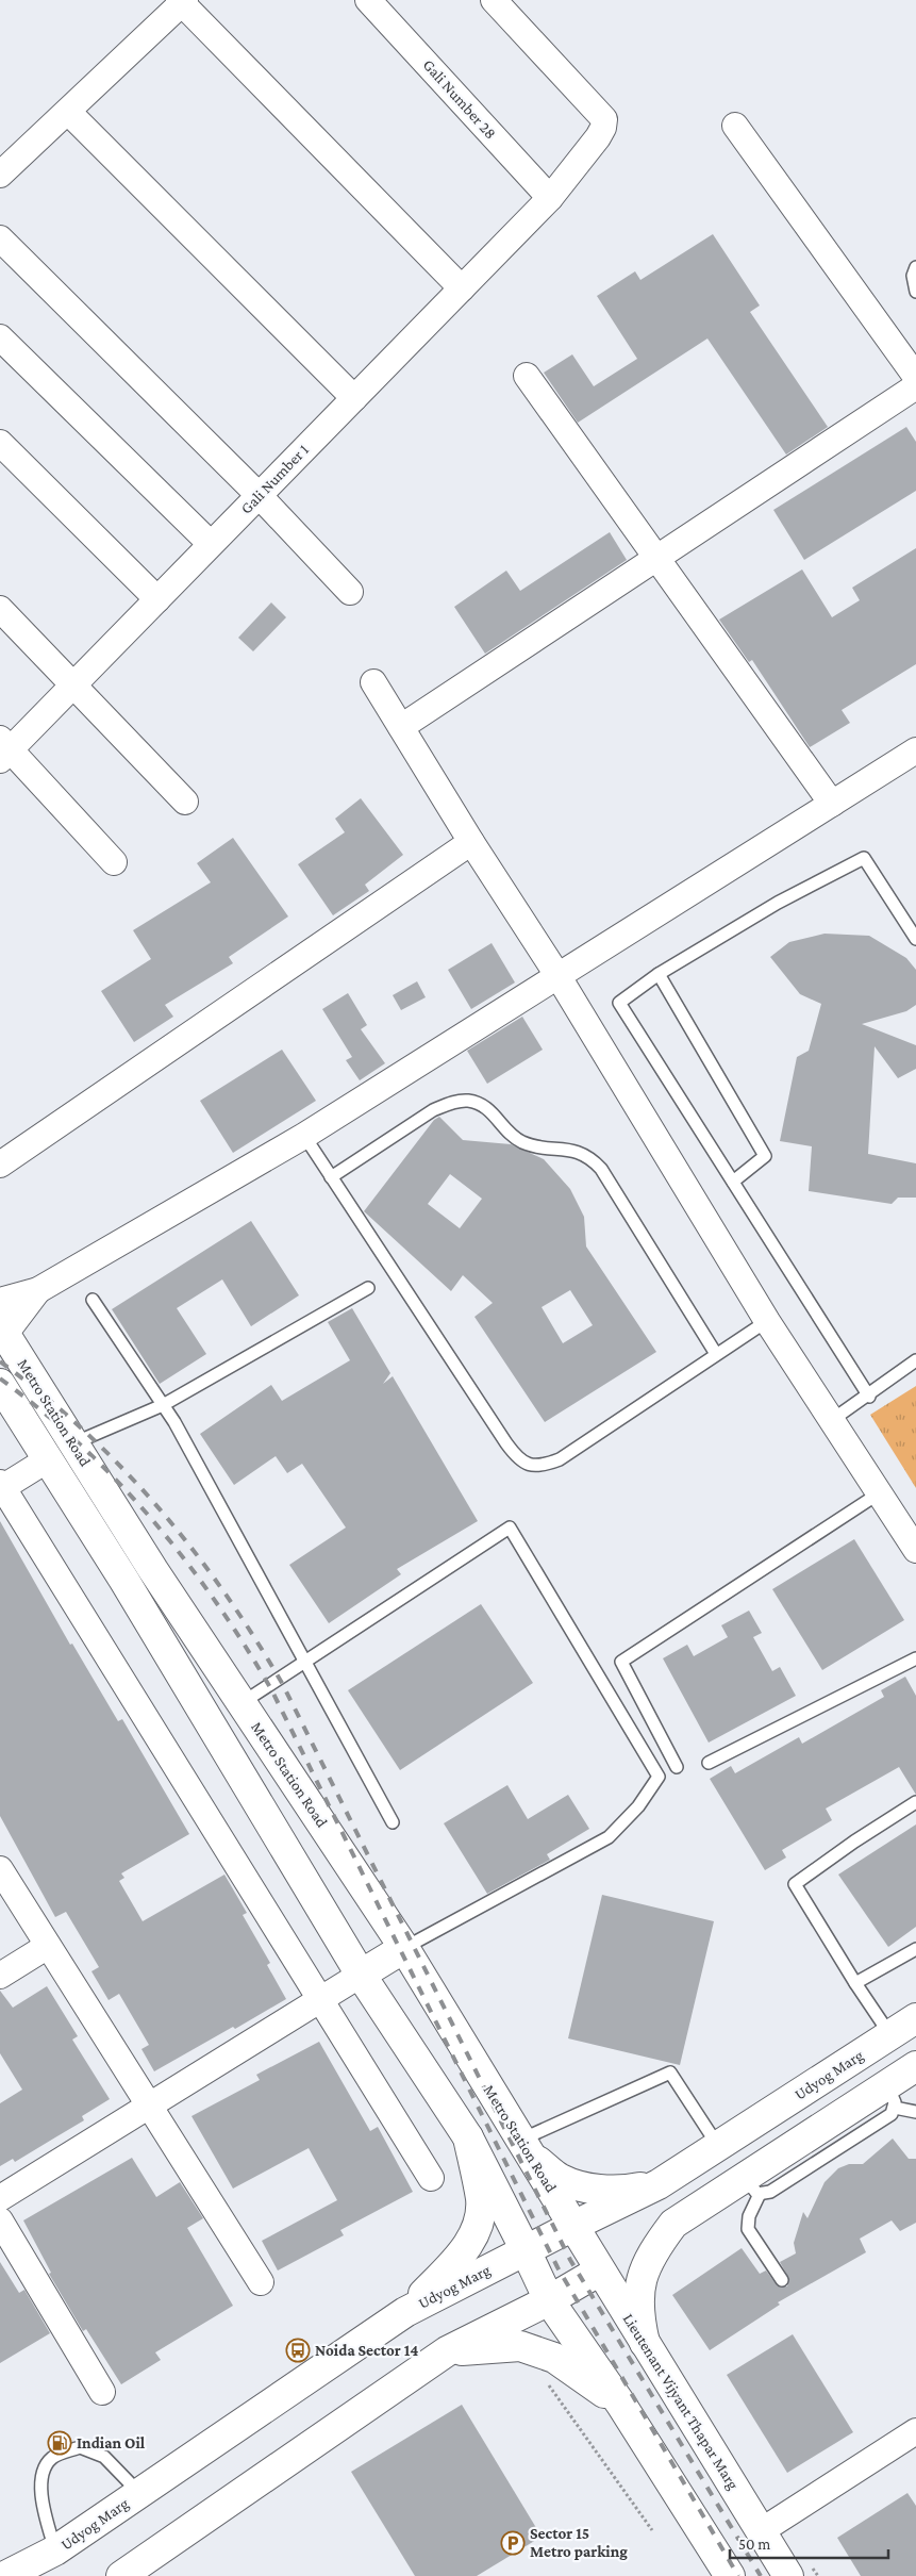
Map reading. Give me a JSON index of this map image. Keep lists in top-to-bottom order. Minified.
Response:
{"streets":{"street":["Gali Number 28","Gali Number 1","Metro Station Road","Udyog Marg","Lieutenant Vijyant Thapar Marg"]},"crossings":[["Gali Number 28","Gali Number 1"],["Metro Station Road","Udyog Marg"],["Metro Station Road","Lieutenant Vijyant Thapar Marg"],["Udyog Marg","Lieutenant Vijyant Thapar Marg"]],"places":{"bus stop":["Noida Sector 14"],"fuel station":["Indian Oil"],"parking":["Sector 15 Metro parking"]},"scale_bar":"50 m"}
